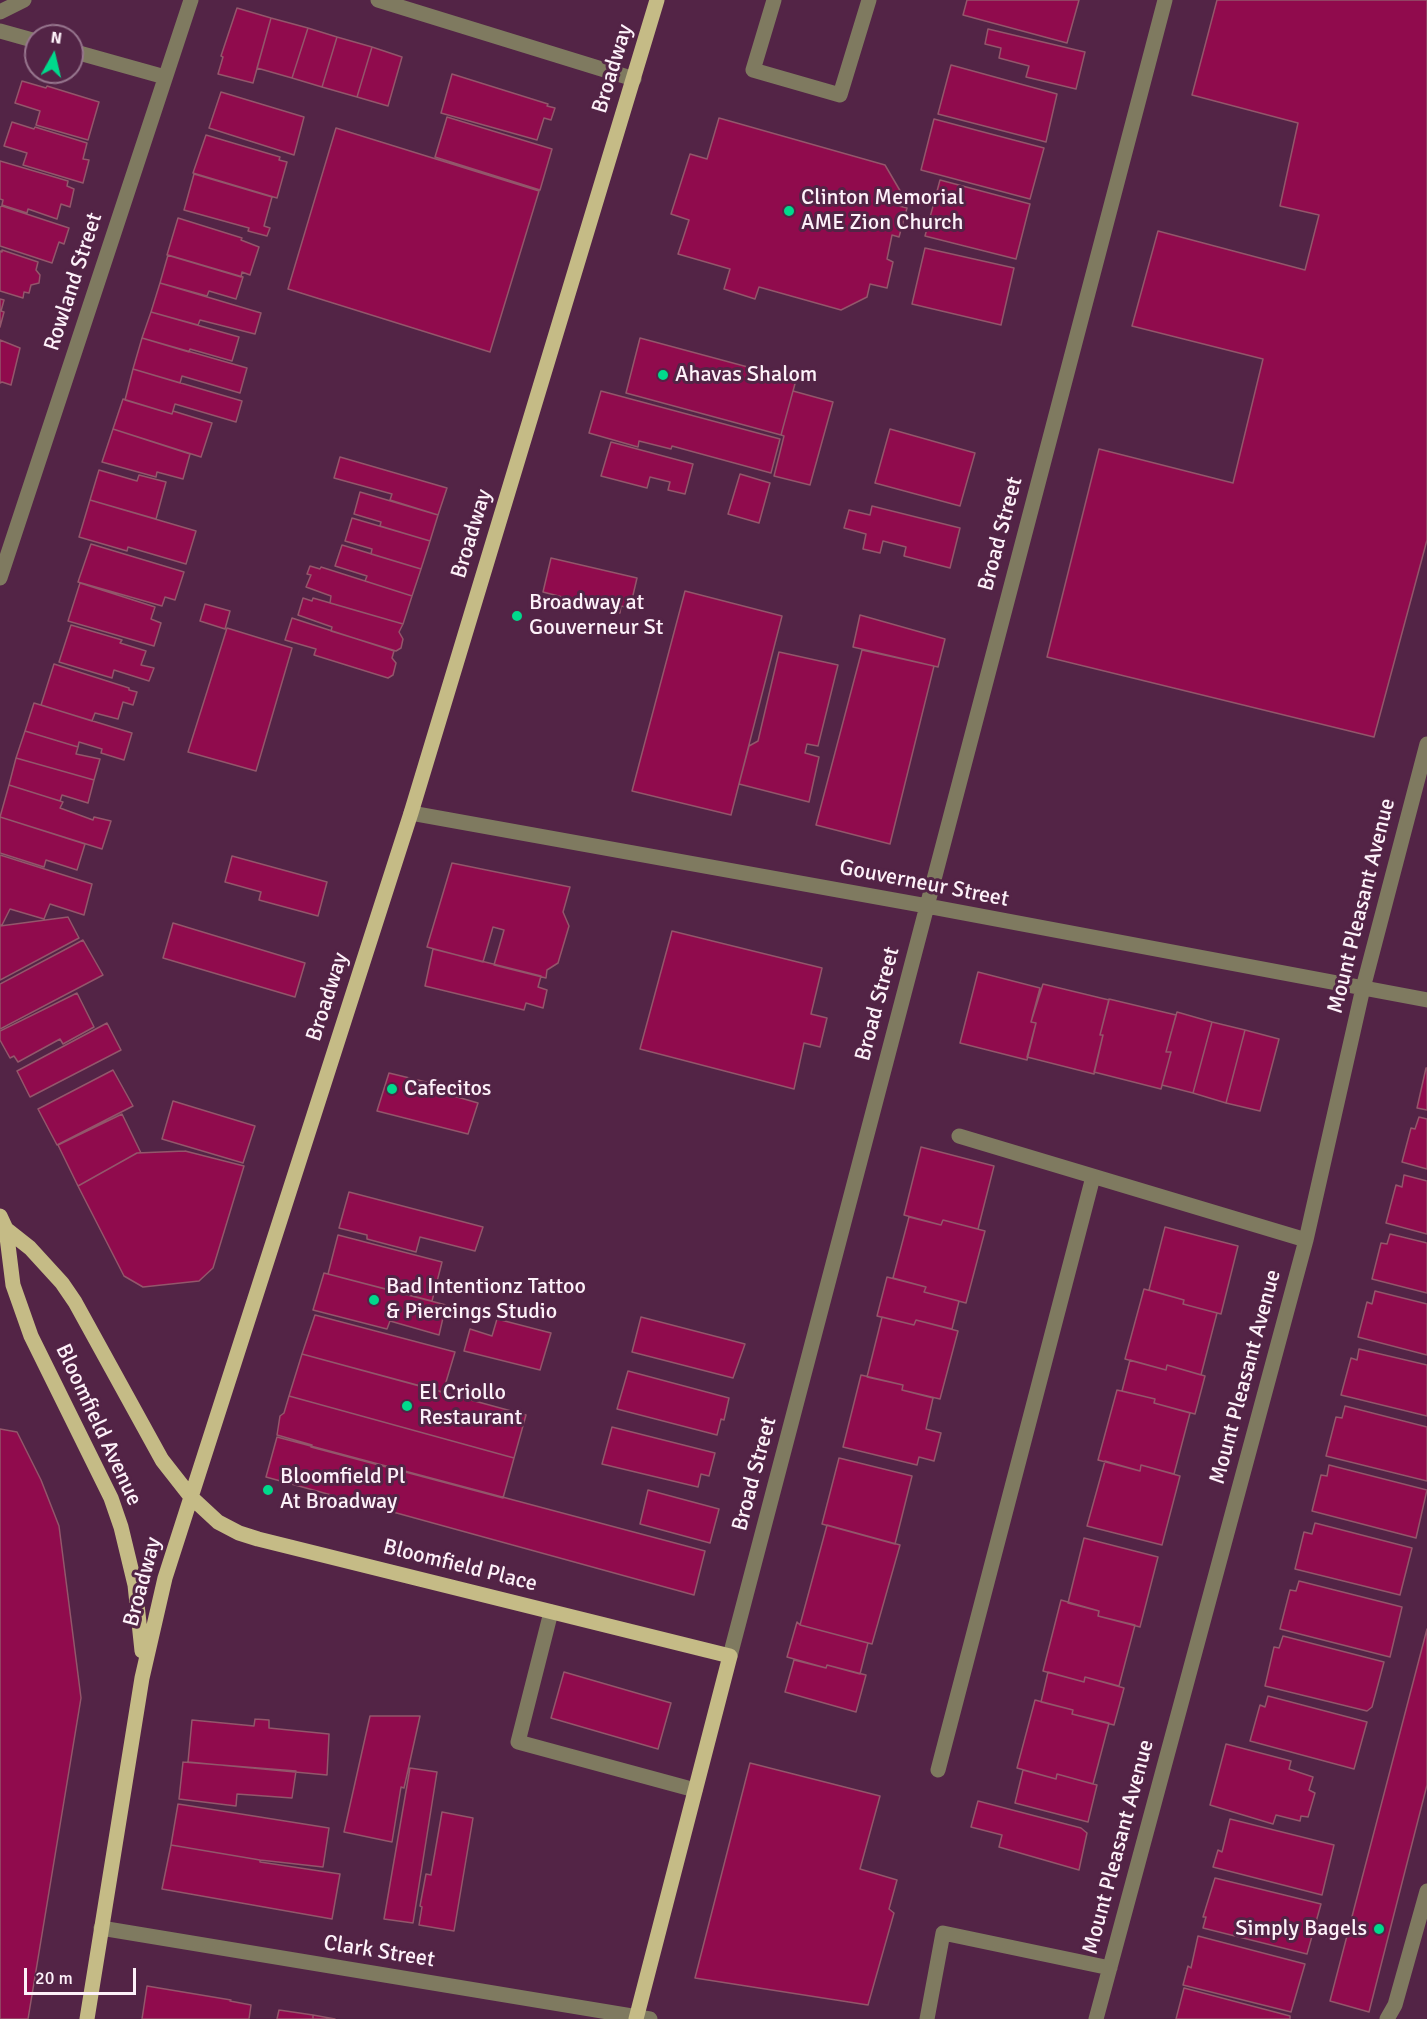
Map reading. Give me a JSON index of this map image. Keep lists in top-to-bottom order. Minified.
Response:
{"streets":{"main road":["Broadway","Broad Street","Bloomfield Avenue","Bloomfield Place"],"street":["Rowland Street","Gouverneur Street","Mount Pleasant Avenue","Clark Street"]},"crossings":[["Broadway","Gouverneur Street"],["Broadway","Bloomfield Avenue"],["Broadway","Bloomfield Place"],["Broadway","Clark Street"],["Broad Street","Gouverneur Street"],["Broad Street","Bloomfield Place"],["Broad Street","Clark Street"],["Gouverneur Street","Mount Pleasant Avenue"],["Bloomfield Avenue","Bloomfield Place"]],"places":["Clinton Memorial AME Zion Church","Ahavas Shalom","Broadway at Gouverneur St","Cafecitos","Bad Intentionz Tattoo & Piercings Studio","El Criollo Restaurant","Bloomfield Pl At Broadway","Simply Bagels"],"scale_bar":"20 m","north":"top"}
